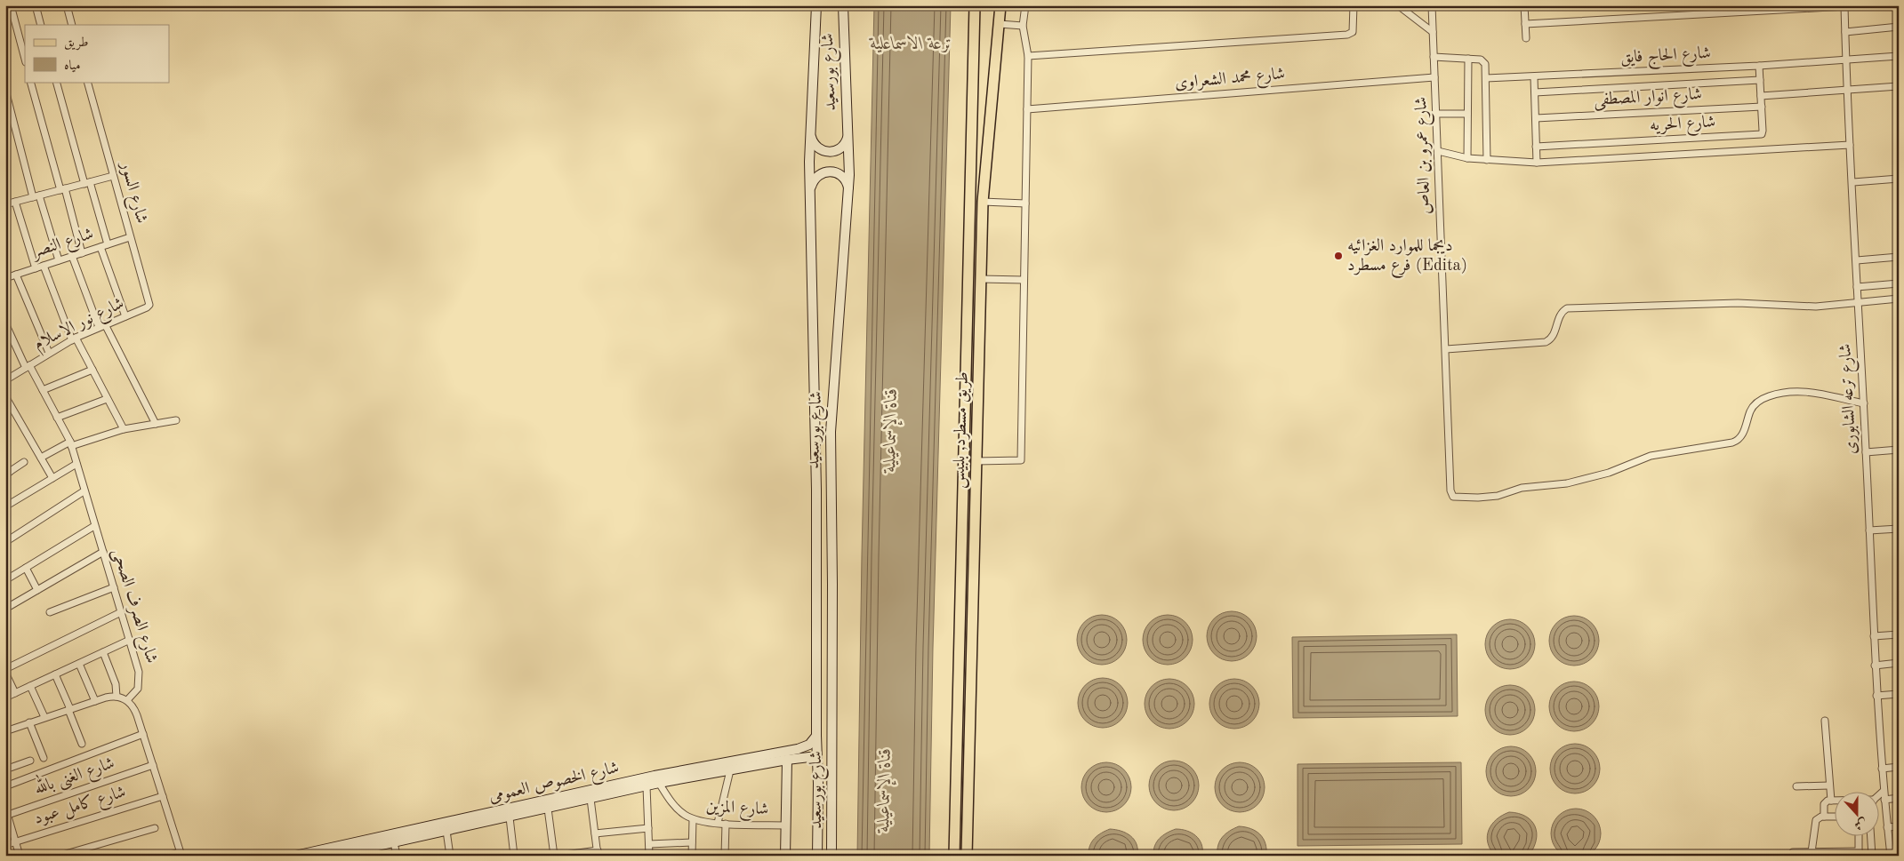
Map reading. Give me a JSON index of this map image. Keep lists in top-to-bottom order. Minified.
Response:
{"streets":{"main road":["شارع بورسعيد","طريق مسطرد, بلبيس","شارع الخصوص العمومى"],"street":["شارع الحاج فايق","شارع محمد الشعراوى","شارع انوار المصطفى","شارع الحريه","شارع عمرو بن العاص","شارع السور","شارع النصر","شارع نور الاسلام","شارع ترعه الشابورى","شارع الصرف الصحى","شارع الغنى بالله","شارع كامل عبود","شارع المزين"]},"crossings":[["شارع الحاج فايق","شارع الحريه"],["شارع الحاج فايق","شارع ترعه الشابورى"],["شارع بورسعيد","شارع الخصوص العمومى"],["شارع محمد الشعراوى","شارع عمرو بن العاص"],["شارع انوار المصطفى","شارع الحريه"],["شارع عمرو بن العاص","شارع ترعه الشابورى"],["شارع السور","شارع النصر"],["شارع السور","شارع نور الاسلام"],["شارع نور الاسلام","شارع الصرف الصحى"],["شارع الخصوص العمومى","شارع المزين"]],"water":["ترعة الاسماعلية","قناة الإسماعيلية"],"places":["ديجما للموارد الغزائيه فرع مسطرد (Edita)"],"legend":["طريق","مياه"],"north":"bottom"}
